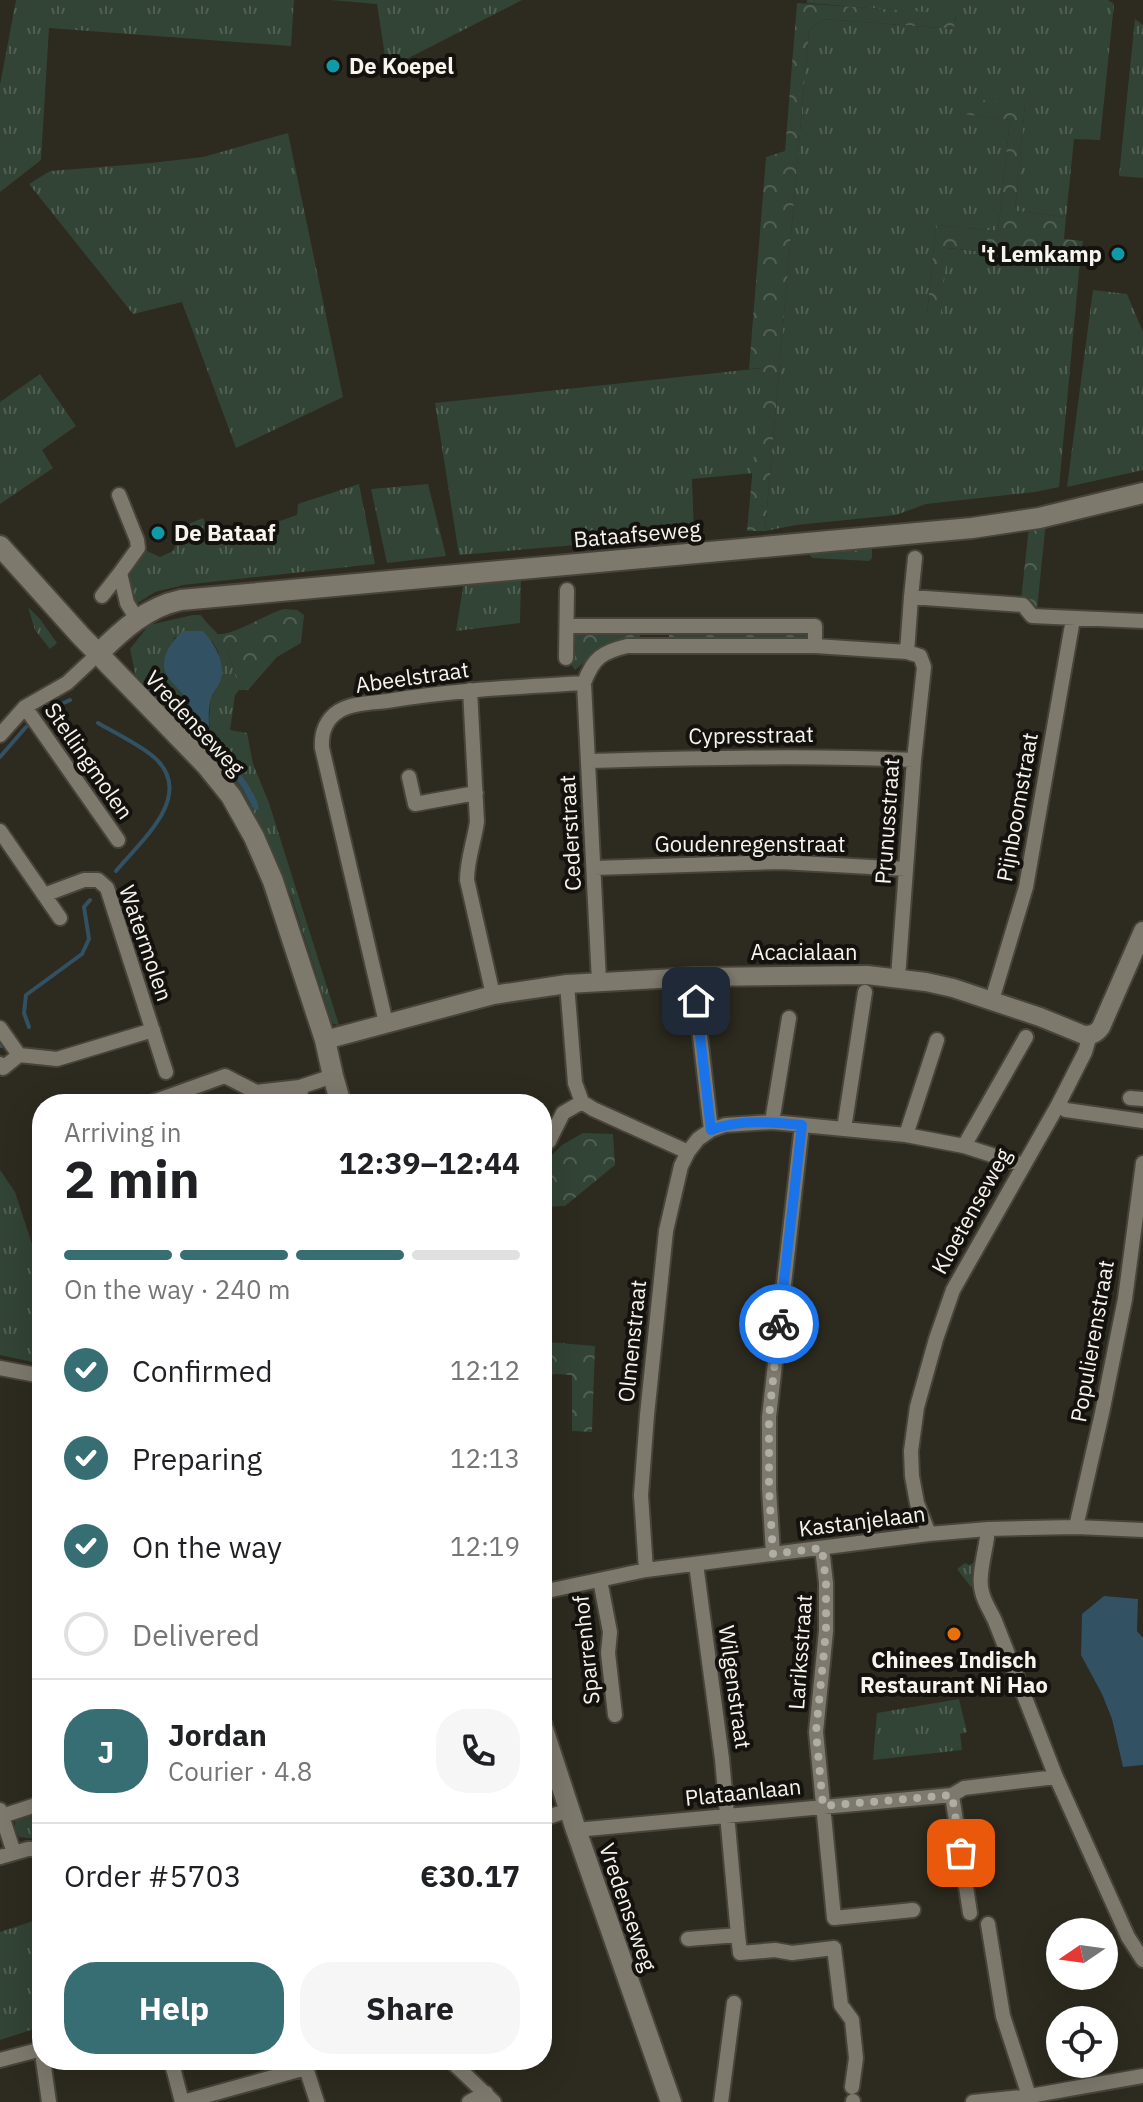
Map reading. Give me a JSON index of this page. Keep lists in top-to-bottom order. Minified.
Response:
{"streets":{"main road":["Bataafseweg","Vredenseweg"],"street":["Abeelstraat","Cypresstraat","Stellingmolen","Pijnboomstraat","Prunusstraat","Cederstraat","Goudenregenstraat","Watermolen","Acacialaan","Kloetenseweg","Olmenstraat","Populierenstraat","Kastanjelaan","Sparrenhof","Lariksstraat","Wilgenstraat","Plataanlaan"]},"crossings":[["Bataafseweg","Vredenseweg"],["Abeelstraat","Cederstraat"],["Abeelstraat","Acacialaan"],["Vredenseweg","Acacialaan"],["Vredenseweg","Plataanlaan"],["Cypresstraat","Prunusstraat"],["Cypresstraat","Cederstraat"],["Pijnboomstraat","Acacialaan"],["Prunusstraat","Goudenregenstraat"],["Prunusstraat","Acacialaan"],["Cederstraat","Goudenregenstraat"],["Cederstraat","Acacialaan"],["Acacialaan","Kloetenseweg"],["Kloetenseweg","Kastanjelaan"],["Olmenstraat","Kastanjelaan"],["Populierenstraat","Kastanjelaan"],["Kastanjelaan","Sparrenhof"],["Kastanjelaan","Lariksstraat"],["Kastanjelaan","Wilgenstraat"],["Lariksstraat","Plataanlaan"],["Wilgenstraat","Plataanlaan"]],"places":["De Koepel","'t Lemkamp","De Bataaf","Chinees Indisch Restaurant Ni Hao"],"north":"left","page":{"heading":["2 min","Arriving in","12:39–12:44"],"panel":["Jordan","Courier · 4.8","Order #5703","€30.17"],"bar":"On the way · 240 m","list":[["Confirmed","12:12"],["Preparing","12:13"],["On the way","12:19"],"Delivered"],"round":"J","buttons":["Help","Share"]}}
